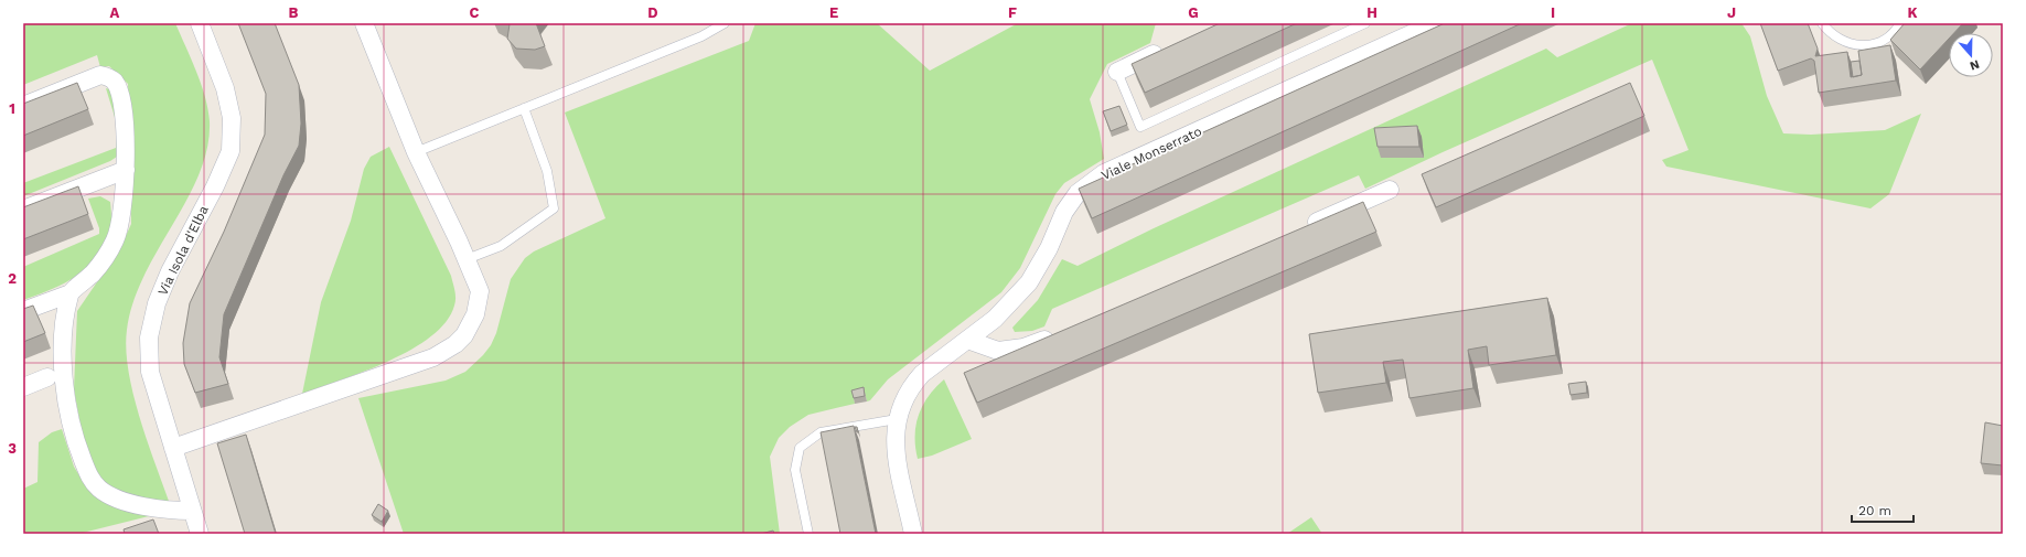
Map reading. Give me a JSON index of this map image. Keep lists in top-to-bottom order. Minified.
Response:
{"streets":{"street":["Viale Monserrato","Via Isola d'Elba"]},"scale_bar":"20 m","north":"bottom","grid":{"columns":["A","B","C","D","E","F","G","H","I","J","K"],"rows":["1","2","3"]}}
